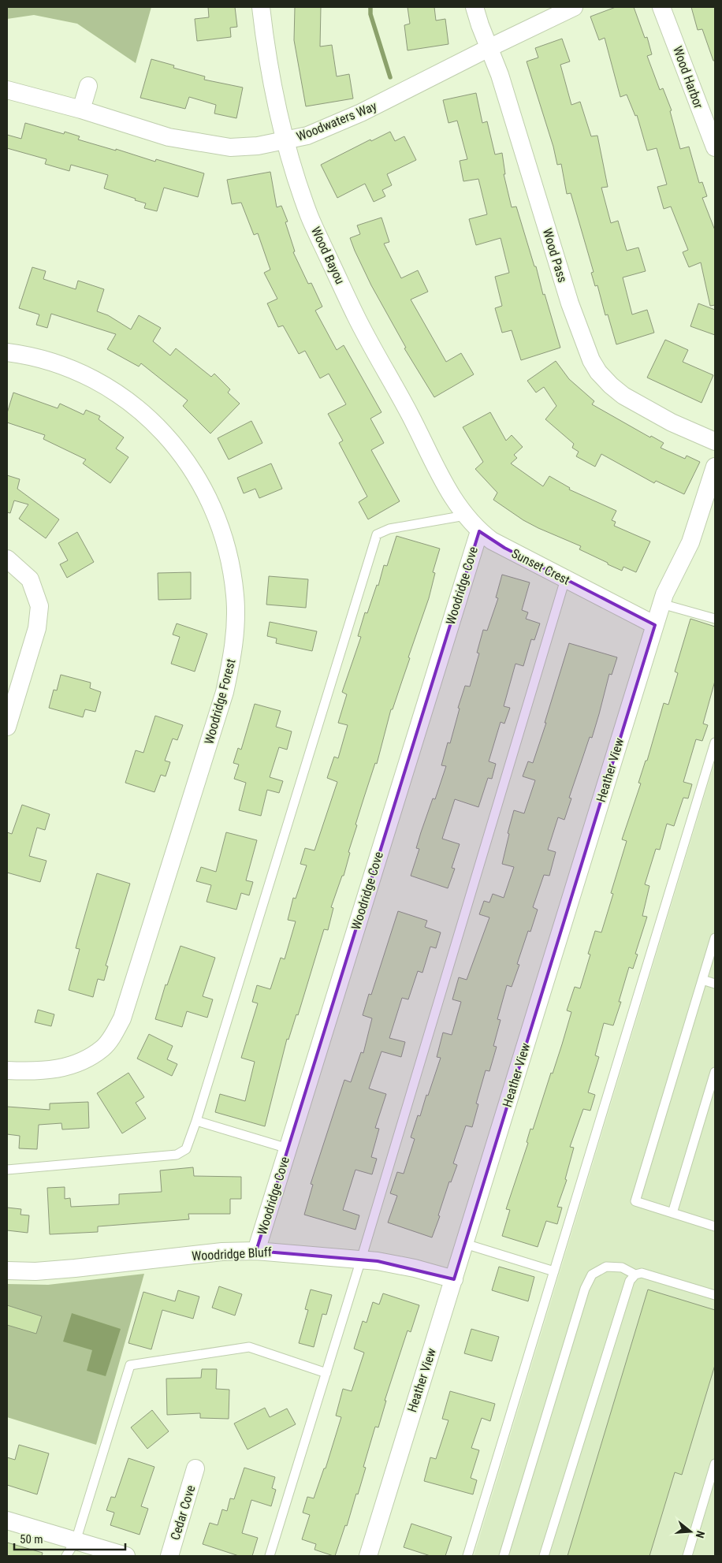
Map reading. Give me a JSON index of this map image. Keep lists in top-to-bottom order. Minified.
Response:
{"streets":{"street":["Wood Harbor","Woodwaters Way","Wood Bayou","Wood Pass","Sunset Crest","Woodridge Cove","Woodridge Forest","Heather View","Woodridge Bluff","Cedar Cove"]},"crossings":[["Woodwaters Way","Wood Bayou"],["Woodwaters Way","Wood Pass"],["Wood Bayou","Sunset Crest"],["Sunset Crest","Woodridge Cove"],["Sunset Crest","Heather View"],["Woodridge Cove","Woodridge Bluff"],["Heather View","Woodridge Bluff"]],"scale_bar":"50 m","north":"right"}
